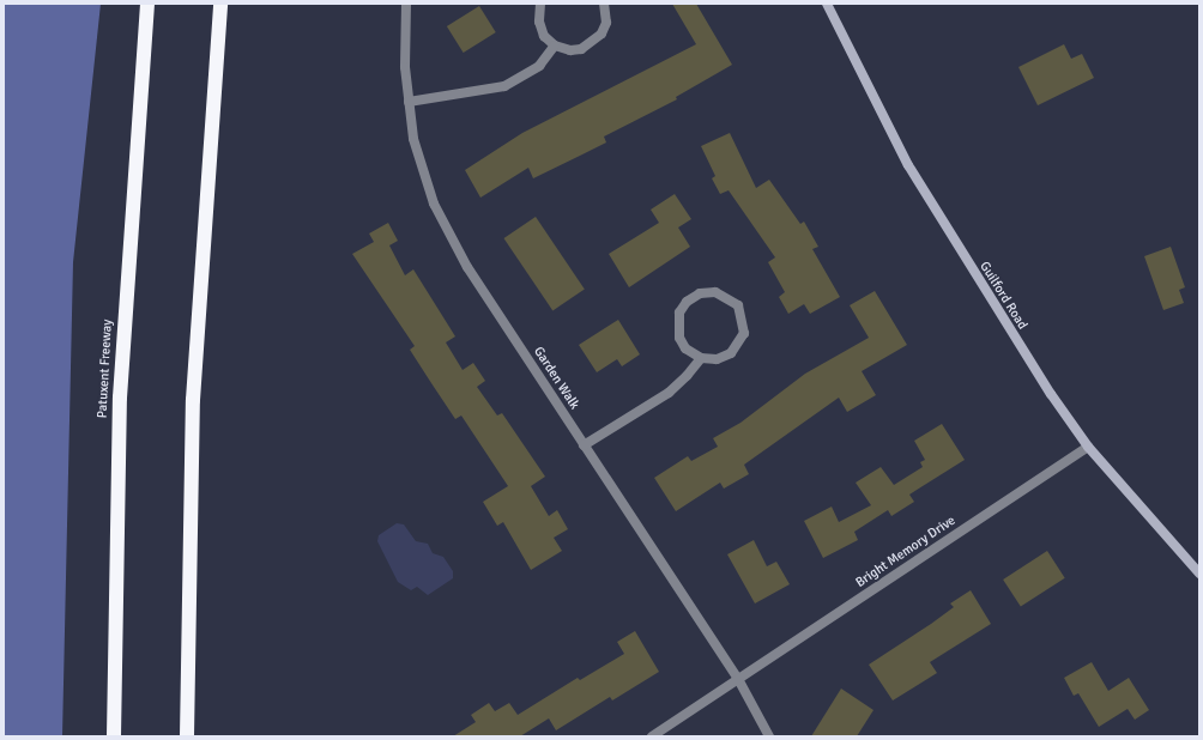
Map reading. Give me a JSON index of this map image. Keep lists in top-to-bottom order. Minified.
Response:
{"streets":{"highway":["Patuxent Freeway"],"main road":["Guilford Road"],"street":["Garden Walk","Bright Memory Drive"]},"crossings":[["Guilford Road","Bright Memory Drive"],["Garden Walk","Bright Memory Drive"]]}
